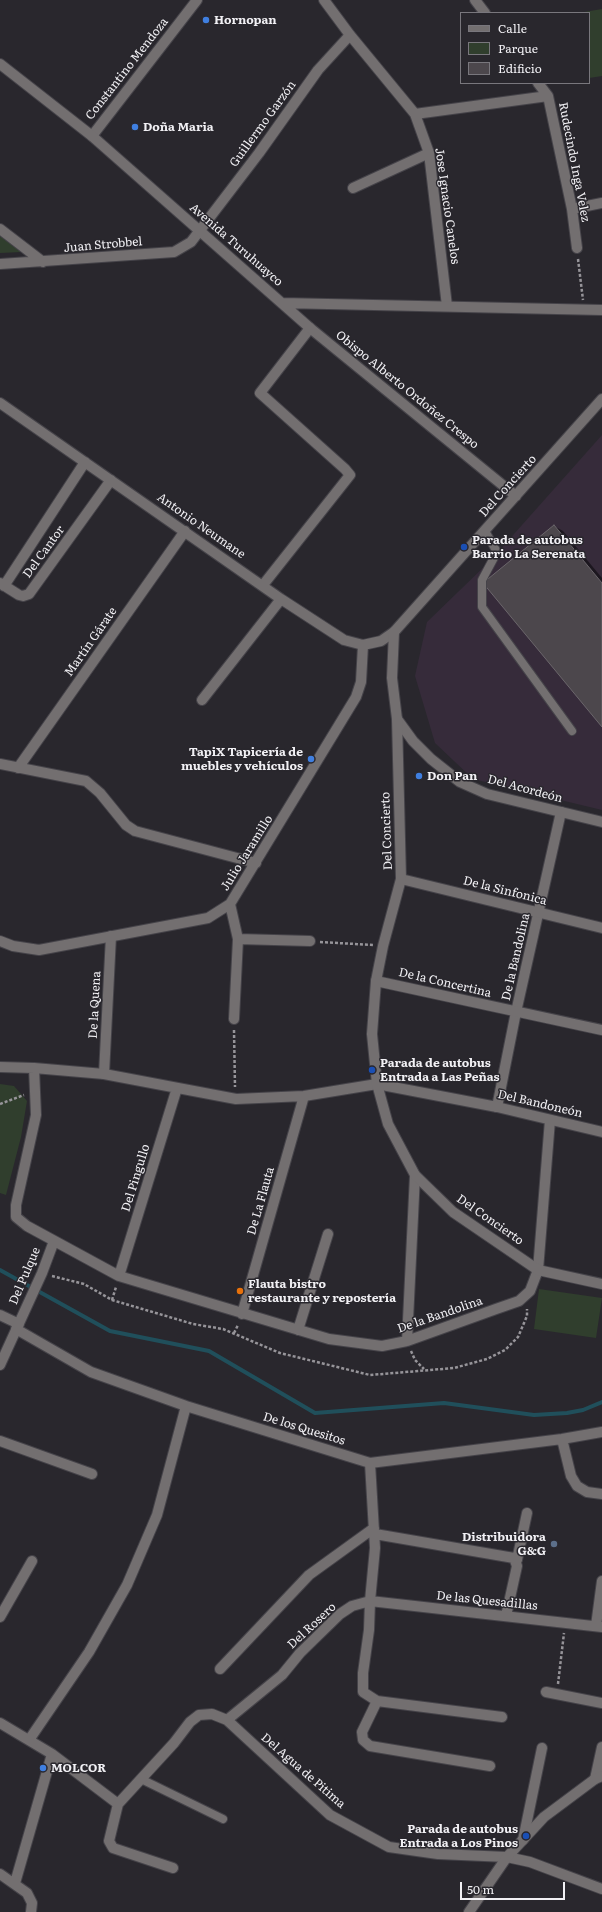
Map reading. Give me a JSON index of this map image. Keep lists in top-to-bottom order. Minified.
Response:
{"streets":{"street":["Constantino Mendoza","Guillermo Garzón","Rudecindo Inga Velez","Jose Ignacio Canelos","Juan Strobbel","Avenida Turuhuayco","Obispo Alberto Ordoñez Crespo","Del Concierto","Antonio Neumane","Del Cantor","Martín Gárate","Del Acordeón","Julio Jaramillo","De la Sinfonica","De la Bandolina","De la Concertina","De la Quena","Del Bandoneón","Del Pingullo","De La Flauta","Del Pulque","De los Quesitos","De las Quesadillas","Del Rosero","Del Agua de Pitima"]},"crossings":[["Constantino Mendoza","Avenida Turuhuayco"],["Guillermo Garzón","Jose Ignacio Canelos"],["Guillermo Garzón","Juan Strobbel"],["Guillermo Garzón","Avenida Turuhuayco"],["Jose Ignacio Canelos","Avenida Turuhuayco"],["Juan Strobbel","Avenida Turuhuayco"],["Avenida Turuhuayco","Obispo Alberto Ordoñez Crespo"],["Obispo Alberto Ordoñez Crespo","Del Concierto"],["Del Concierto","Antonio Neumane"],["Del Concierto","Del Acordeón"],["Del Concierto","De la Sinfonica"],["Del Concierto","De la Bandolina"],["Del Concierto","De la Concertina"],["Del Concierto","Del Bandoneón"],["Antonio Neumane","Del Cantor"],["Antonio Neumane","Martín Gárate"],["Antonio Neumane","Julio Jaramillo"],["Del Acordeón","De la Bandolina"],["Julio Jaramillo","De la Quena"],["De la Sinfonica","De la Bandolina"],["De la Bandolina","De la Concertina"],["De la Bandolina","Del Bandoneón"],["De la Bandolina","Del Pingullo"],["De la Bandolina","De La Flauta"],["De la Bandolina","Del Pulque"],["Del Pulque","De los Quesitos"],["De las Quesadillas","Del Rosero"],["Del Rosero","Del Agua de Pitima"]],"places":["Hornopan","Doña Maria","Parada de autobus Barrio La Serenata","TapiX Tapicería de muebles y vehículos","Don Pan","Parada de autobus Entrada a Las Peñas","Flauta bistro restaurante y repostería","Distribuidora G&G","MOLCOR","Parada de autobus Entrada a Los Pinos"],"legend":["Calle","Parque","Edificio"],"scale_bar":"50 m"}
